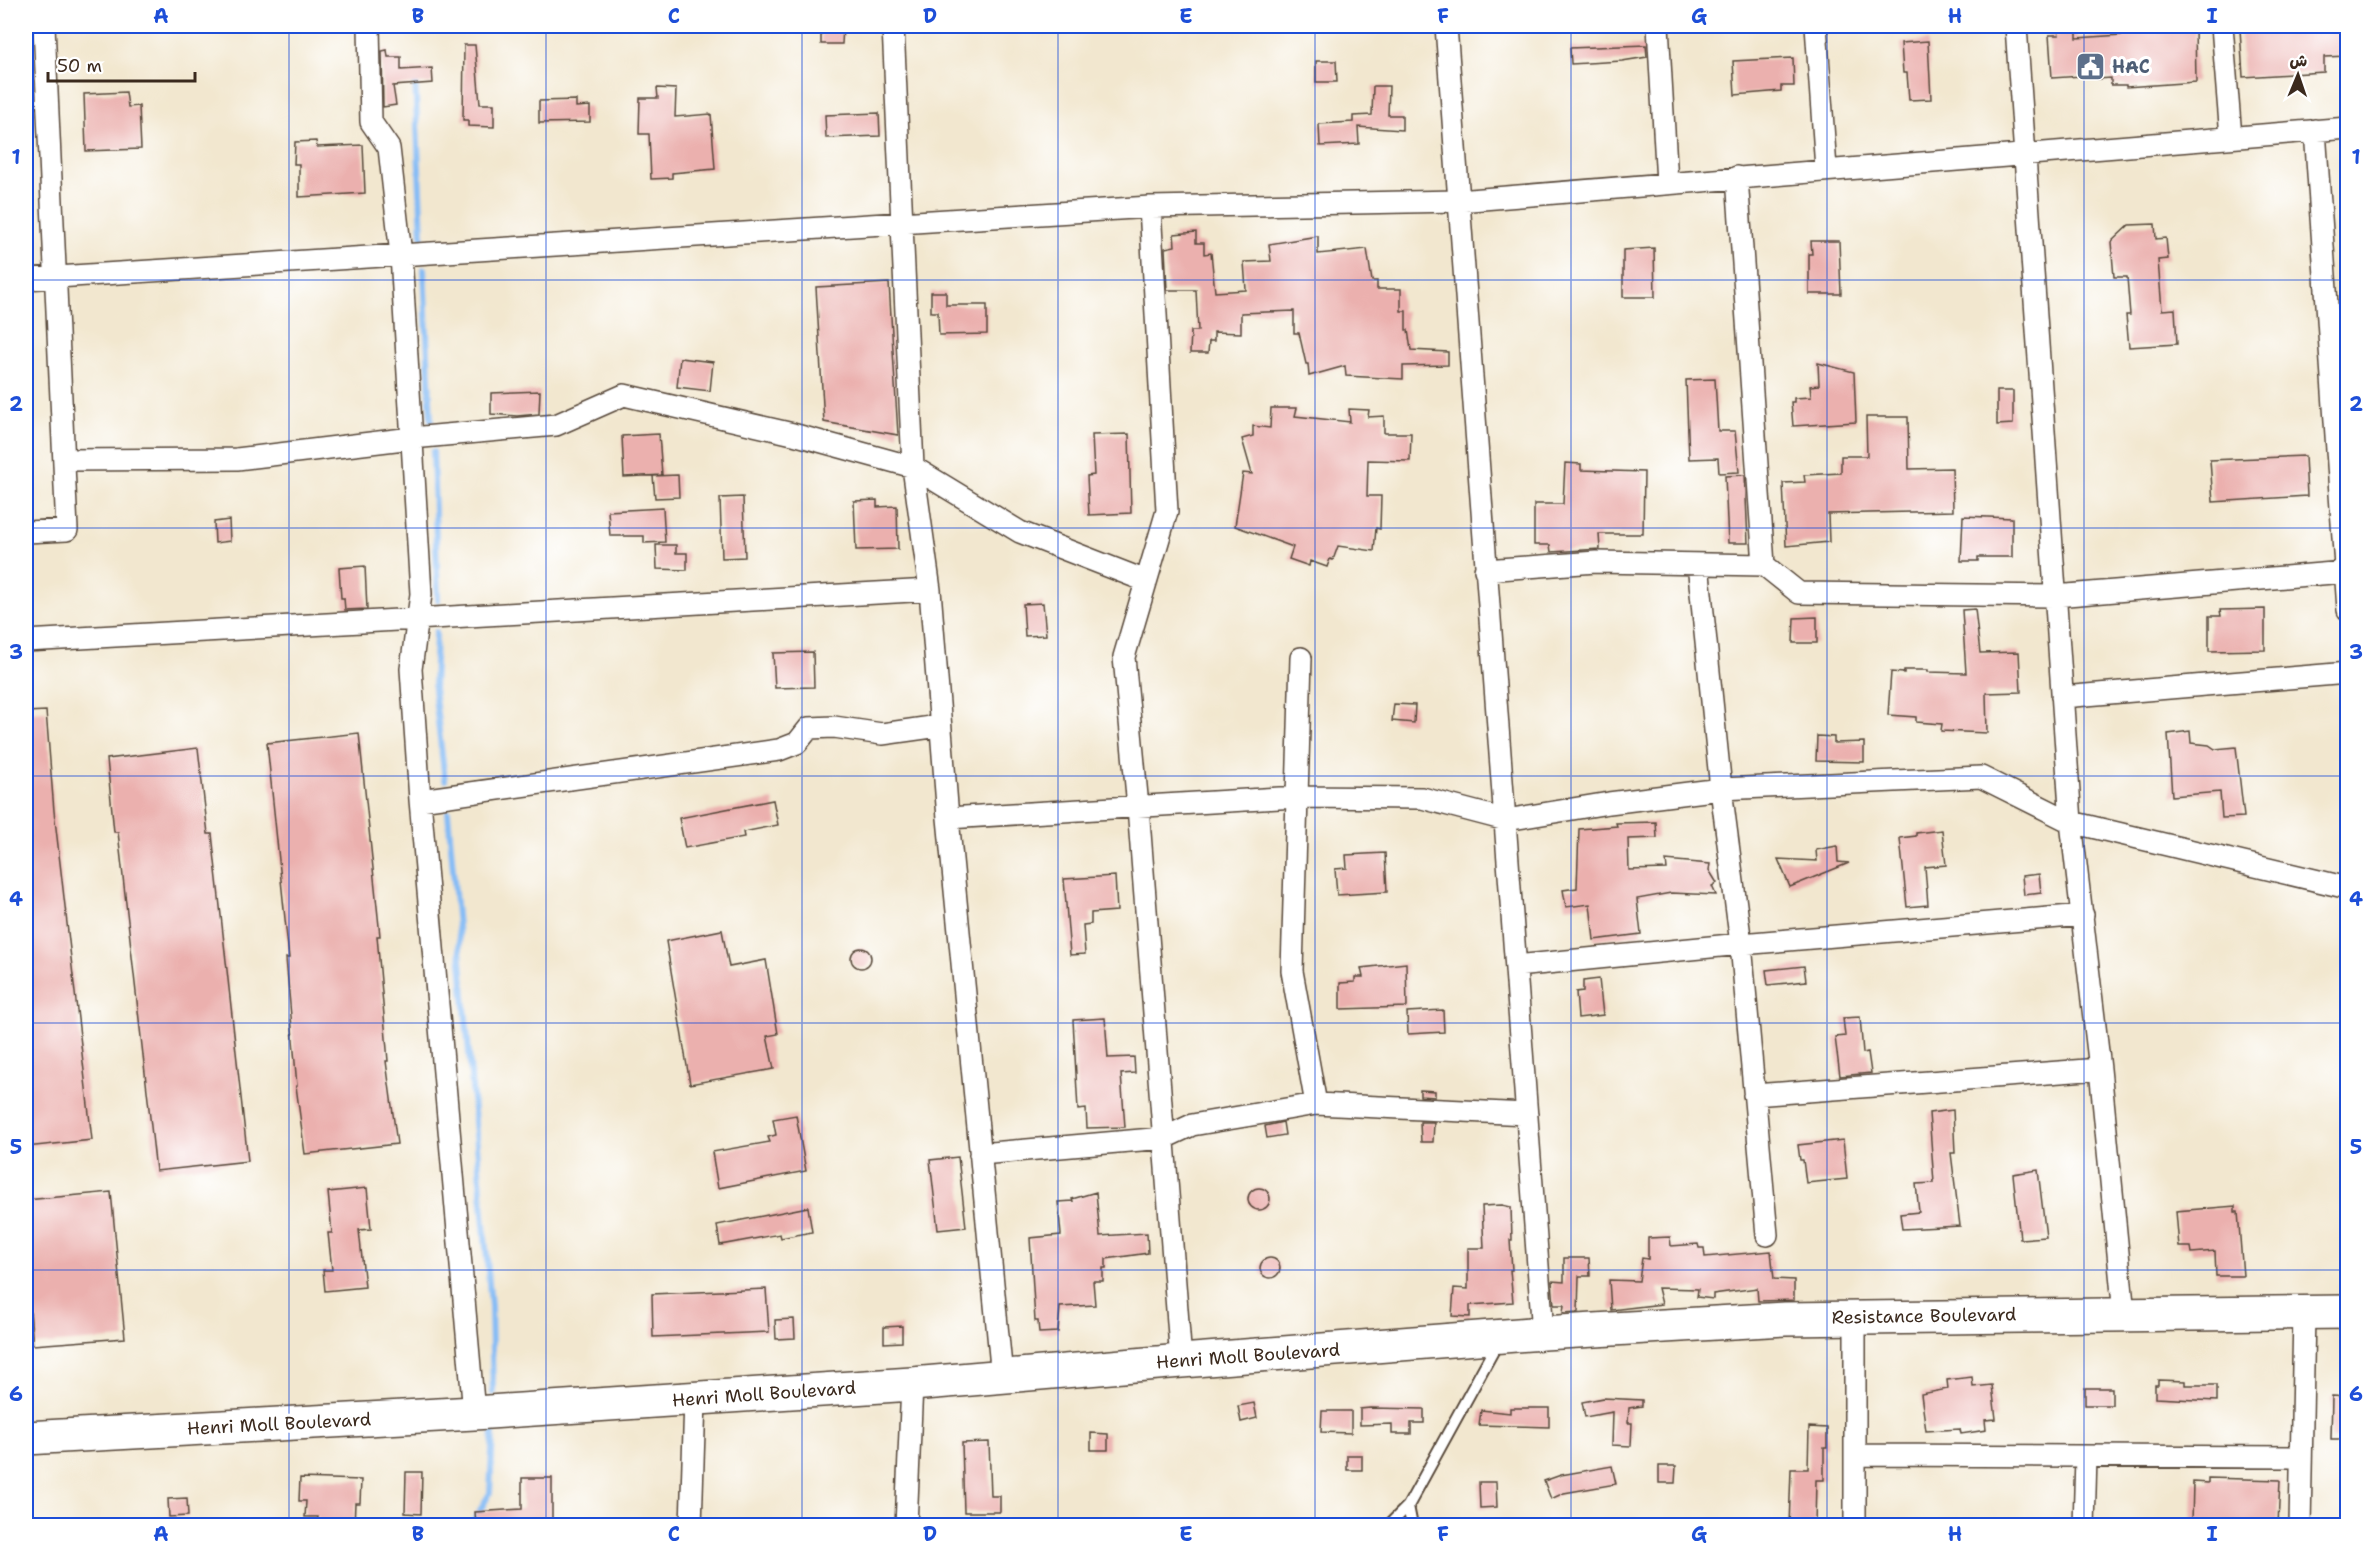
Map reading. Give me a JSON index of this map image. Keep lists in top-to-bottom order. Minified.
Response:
{"streets":{"highway":["Resistance Boulevard","Henri Moll Boulevard"]},"crossings":[["Resistance Boulevard","Henri Moll Boulevard"]],"places":{"public building":["HAC"]},"scale_bar":"50 m","north":"top","grid":{"columns":["A","B","C","D","E","F","G","H","I"],"rows":["1","2","3","4","5","6"]}}
